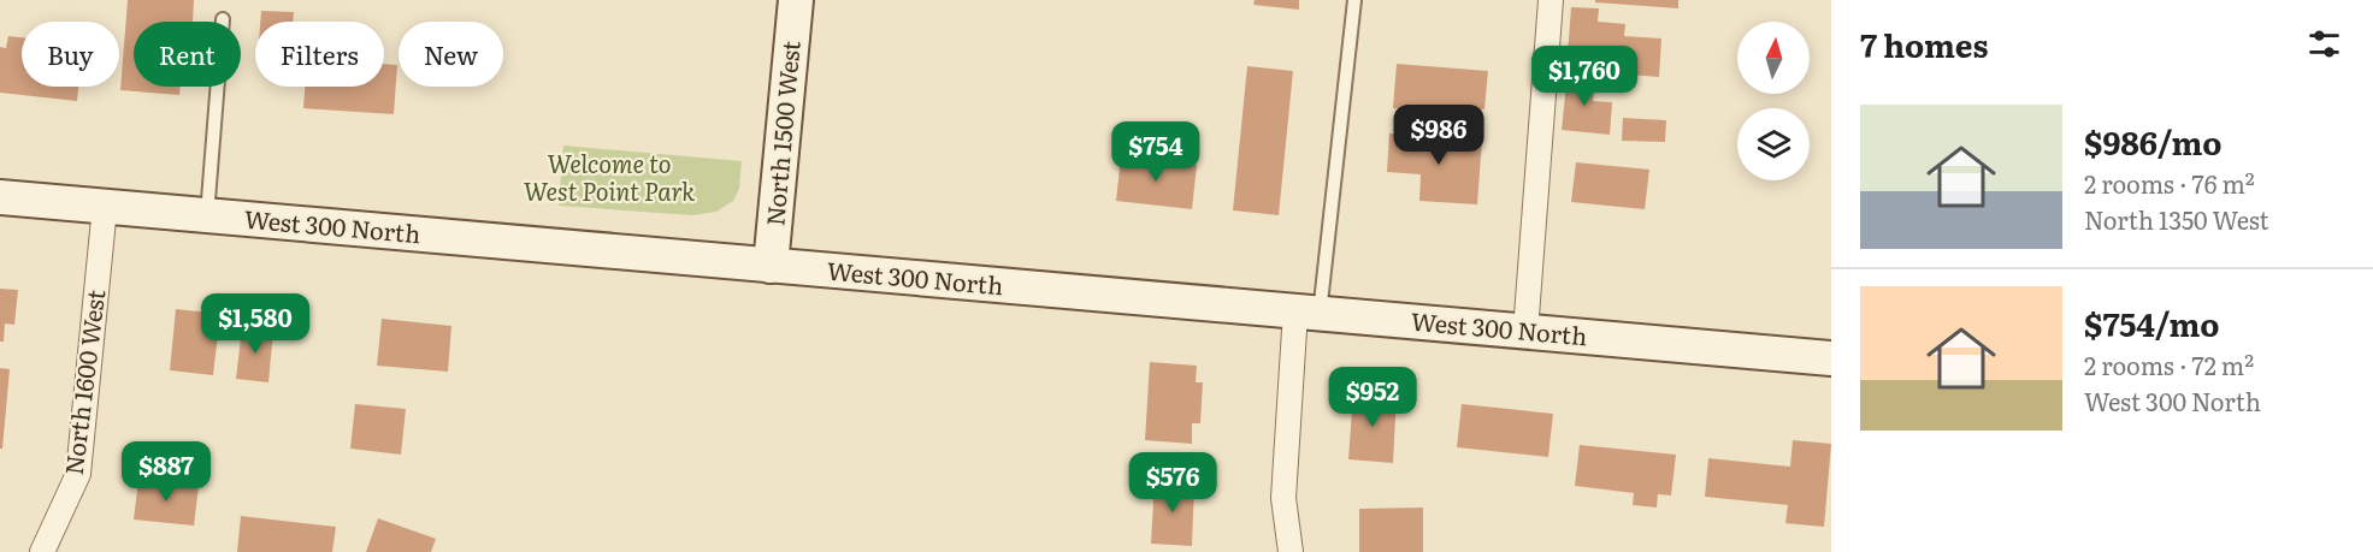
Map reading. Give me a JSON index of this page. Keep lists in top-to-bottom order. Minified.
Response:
{"streets":{"main road":["North 1500 West","West 300 North"],"street":["North 1600 West"]},"crossings":[["North 1500 West","West 300 North"],["West 300 North","North 1600 West"]],"parks":["Welcome to West Point Park"],"north":"top","page":{"heading":"7 homes","chip":["Buy","Rent","Filters","New"],"price":["$1,760","$986","$754","$1,580","$952","$887","$576"],"list":[{"name":"$986/mo","note":"2 rooms · 76 m² · North 1350 West"},{"name":"$754/mo","note":"2 rooms · 72 m² · West 300 North"}]}}
